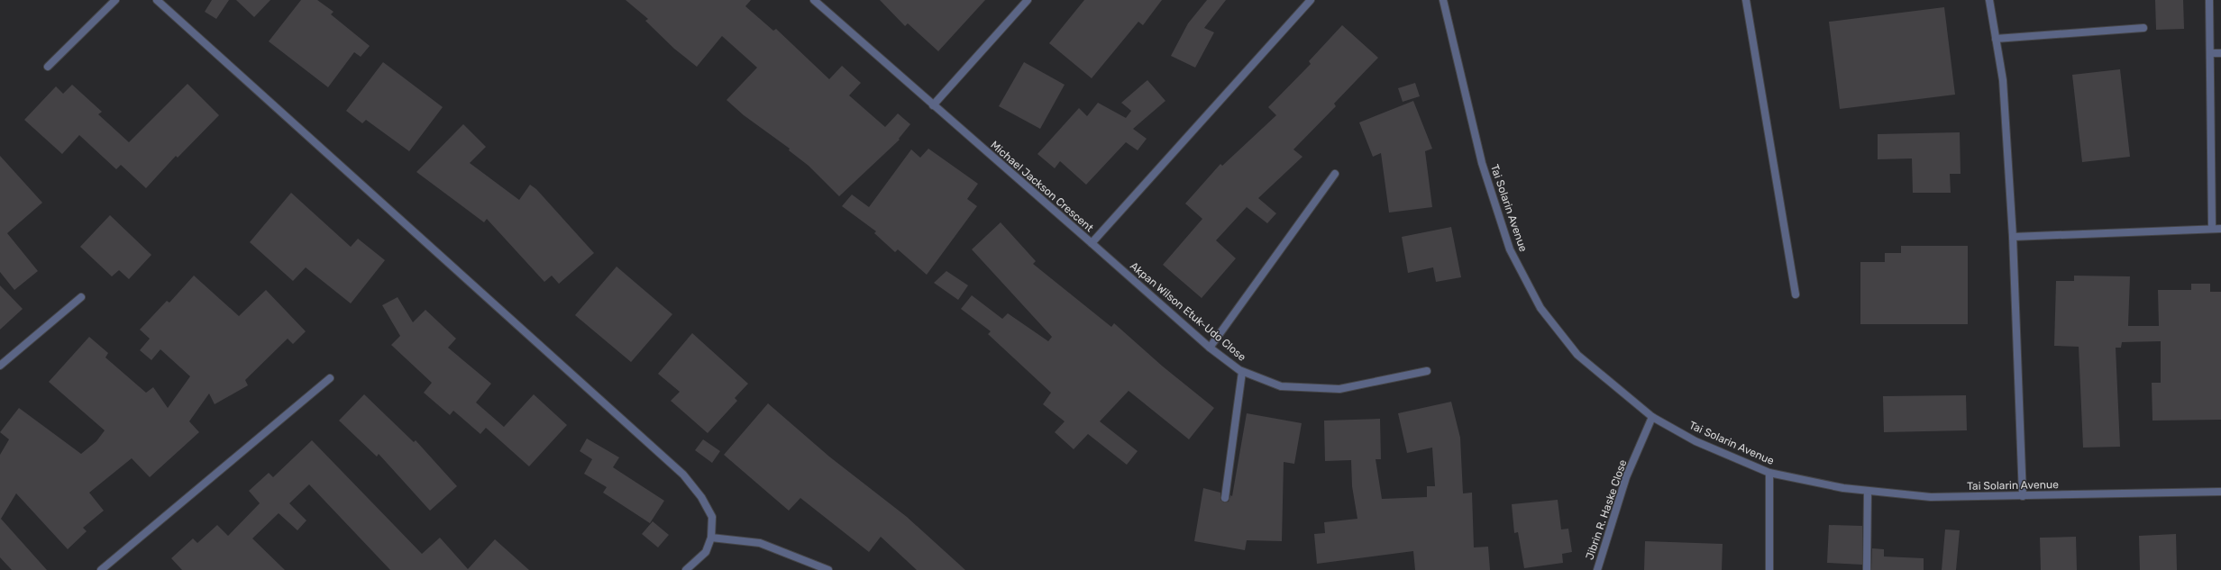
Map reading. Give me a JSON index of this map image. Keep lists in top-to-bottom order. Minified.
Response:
{"streets":{"street":["Michael Jackson Crescent","Tai Solarin Avenue","Akpan Wilson Etuk-Udo Close","Jibrin R. Haske Close"]},"crossings":[["Michael Jackson Crescent","Akpan Wilson Etuk-Udo Close"],["Tai Solarin Avenue","Jibrin R. Haske Close"]]}
